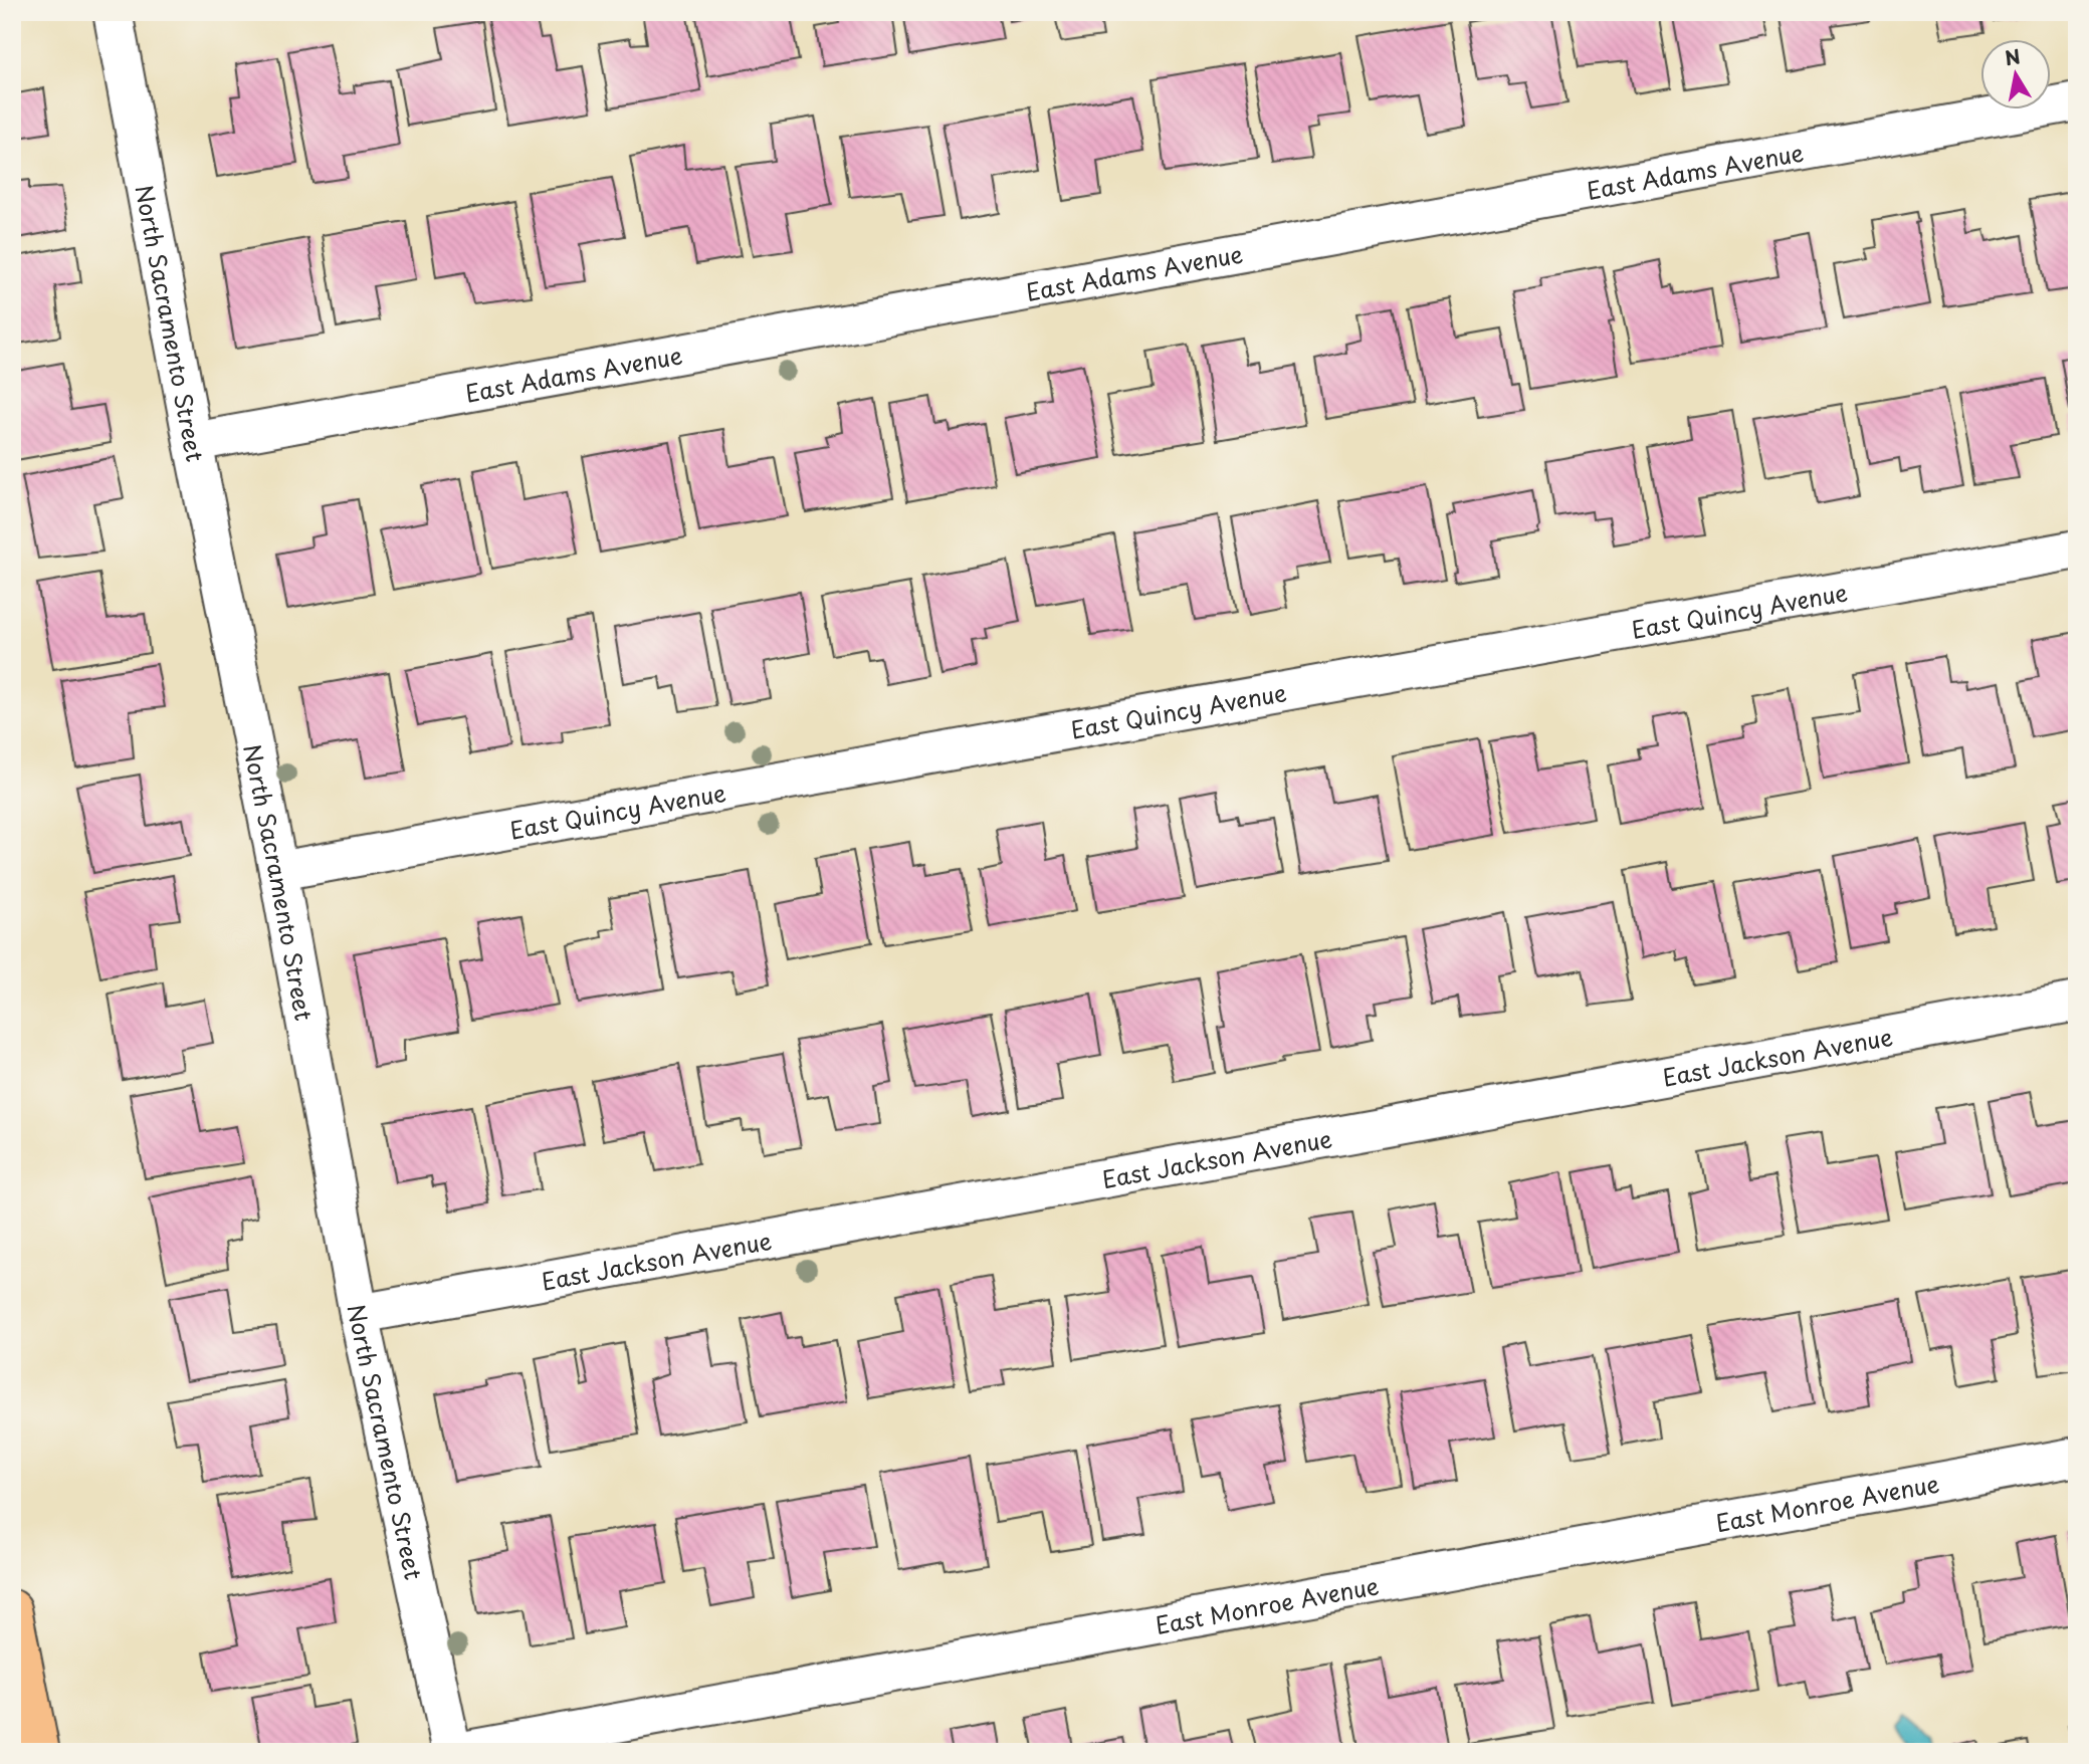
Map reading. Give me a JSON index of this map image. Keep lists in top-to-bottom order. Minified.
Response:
{"streets":{"street":["East Adams Avenue","North Sacramento Street","East Quincy Avenue","East Jackson Avenue","East Monroe Avenue"]},"crossings":[["East Adams Avenue","North Sacramento Street"],["North Sacramento Street","East Quincy Avenue"],["North Sacramento Street","East Jackson Avenue"],["North Sacramento Street","East Monroe Avenue"]],"north":"top"}
